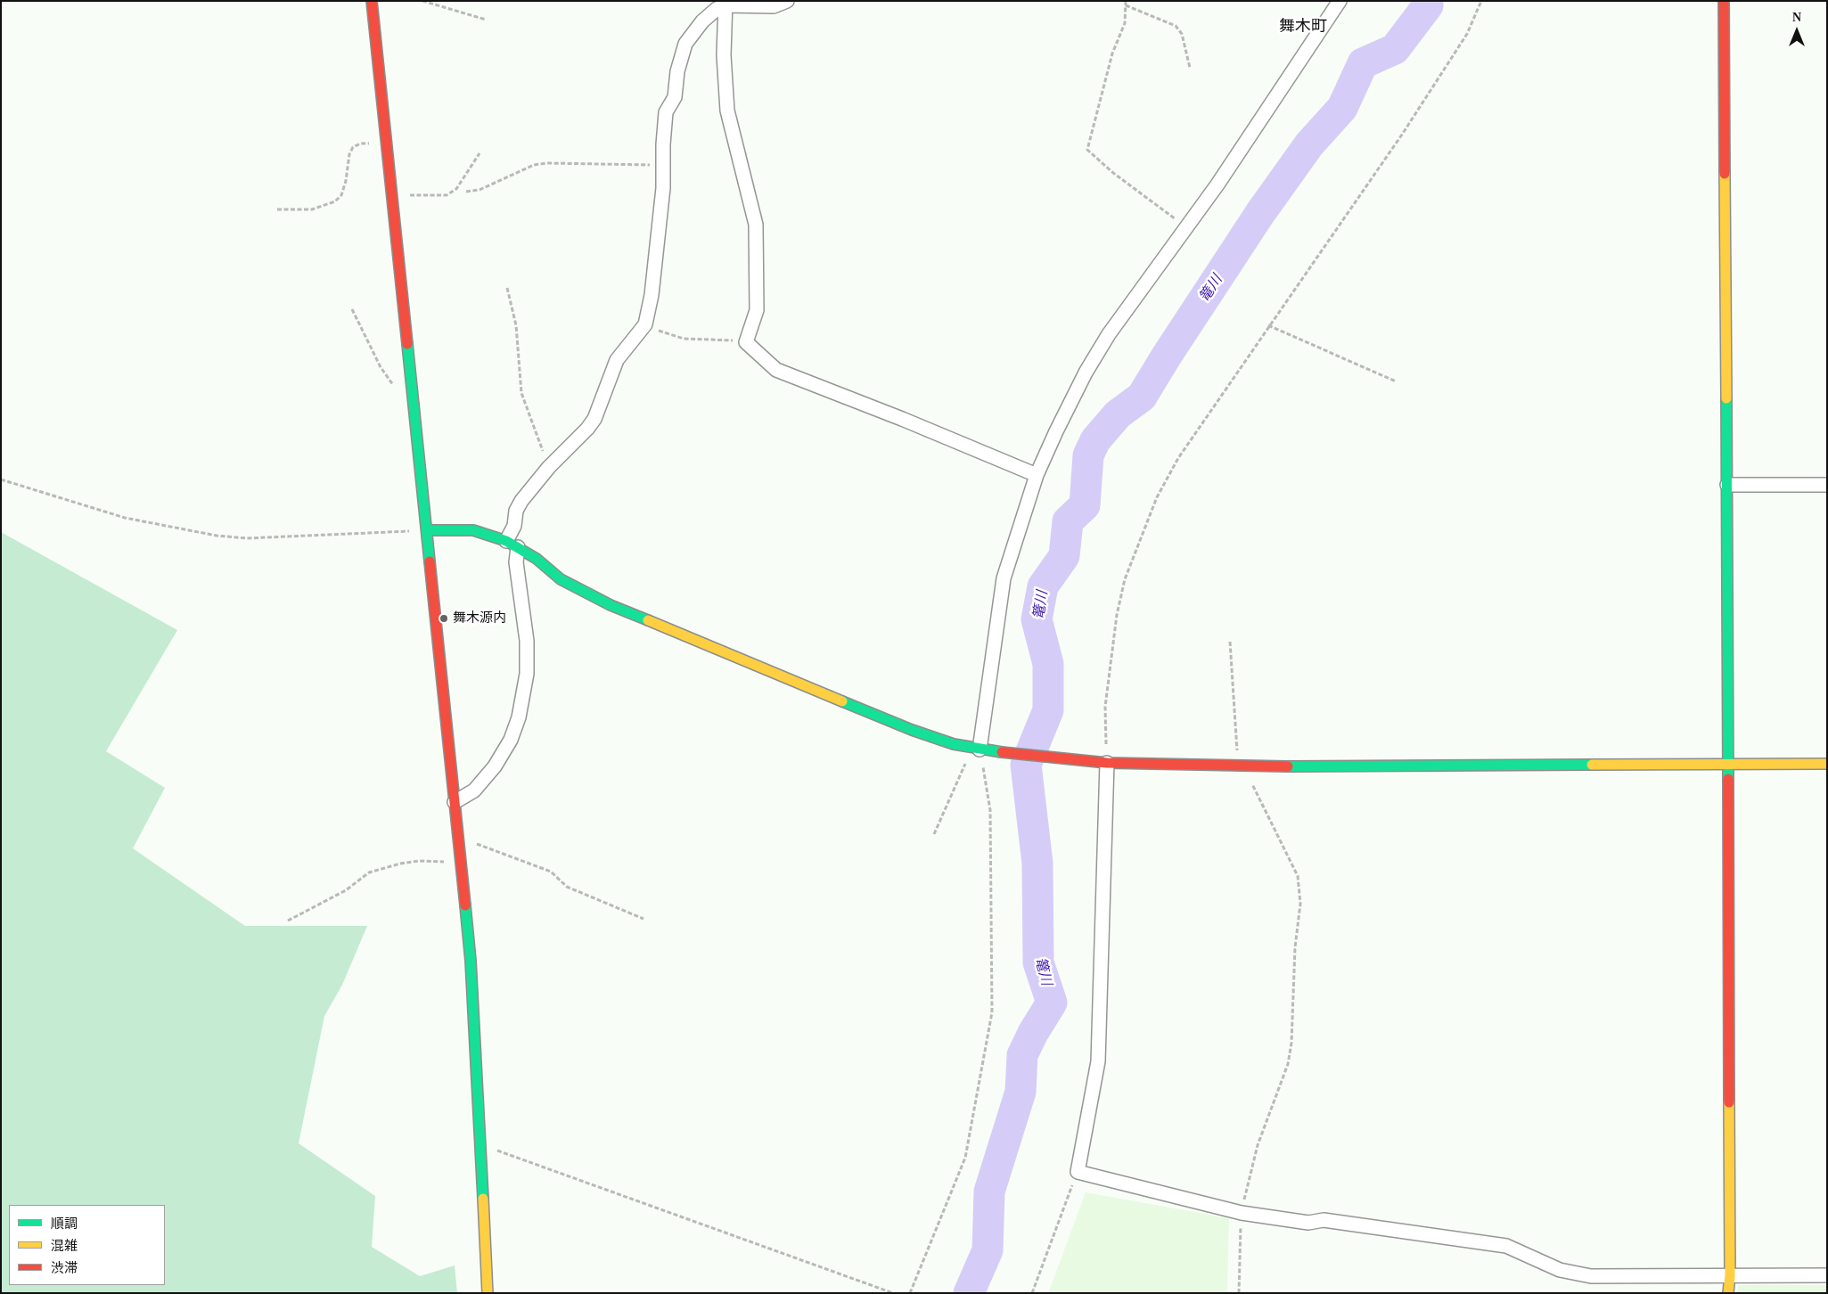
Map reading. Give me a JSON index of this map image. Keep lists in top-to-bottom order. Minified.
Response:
{"districts":["舞木町"],"water":["篭川"],"places":["舞木源内"],"legend":["順調","混雑","渋滞"],"north":"top"}
